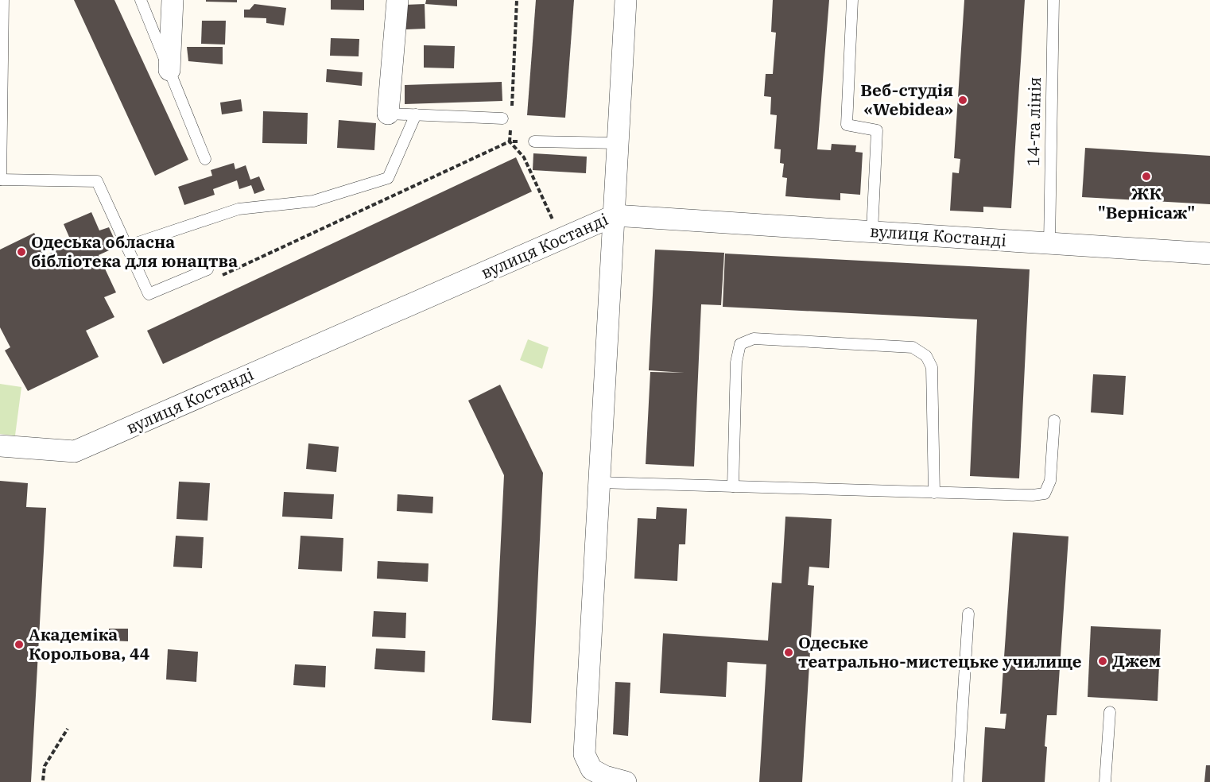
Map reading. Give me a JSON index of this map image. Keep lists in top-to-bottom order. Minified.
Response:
{"streets":{"street":["вулиця Костанді"],"lane":["14-та лінія"]},"crossings":[["14-та лінія","вулиця Костанді"]],"places":["Веб-студія «Webidea»","ЖК \"Вернісаж\"","Одеська обласна бібліотека для юнацтва","Академіка Корольова, 44","Одеське театрально-мистецьке училище","Джем"]}
